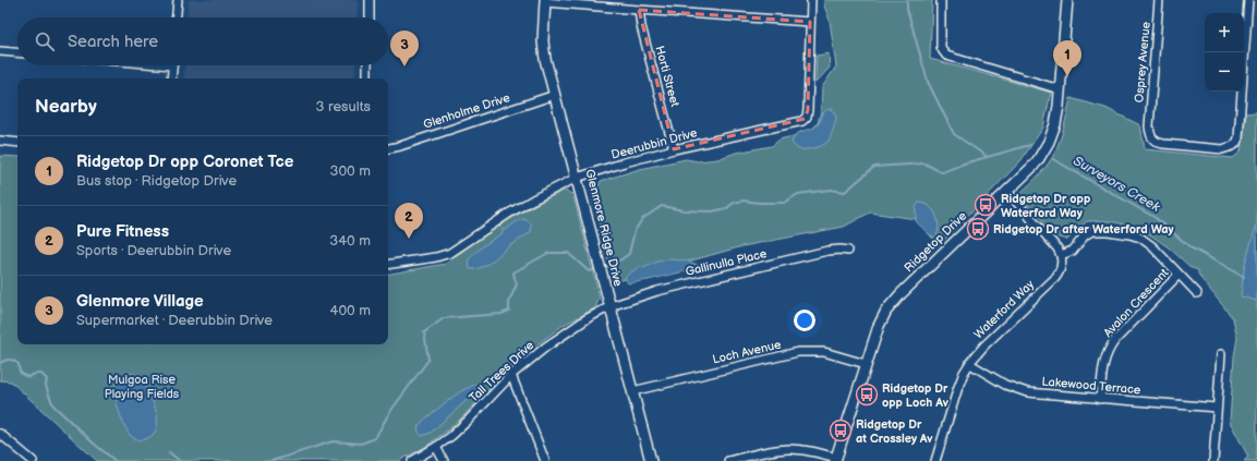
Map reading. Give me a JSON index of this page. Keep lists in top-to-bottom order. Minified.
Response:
{"streets":{"street":["Osprey Avenue","Horti Street","Glenholme Drive","Deerubbin Drive","Glenmore Ridge Drive","Ridgetop Drive","Gallinulla Place","Avalon Crescent","Waterford Way","Loch Avenue","Tall Trees Drive","Lakewood Terrace"]},"crossings":[["Horti Street","Deerubbin Drive"],["Glenholme Drive","Glenmore Ridge Drive"],["Deerubbin Drive","Glenmore Ridge Drive"],["Glenmore Ridge Drive","Gallinulla Place"],["Glenmore Ridge Drive","Loch Avenue"],["Glenmore Ridge Drive","Tall Trees Drive"],["Ridgetop Drive","Loch Avenue"],["Gallinulla Place","Tall Trees Drive"],["Avalon Crescent","Waterford Way"],["Avalon Crescent","Lakewood Terrace"],["Waterford Way","Lakewood Terrace"]],"water":["Surveyors Creek"],"parks":["Mulgoa Rise Playing Fields"],"places":{"bus stop":["Ridgetop Dr opp Waterford Way","Ridgetop Dr after Waterford Way","Ridgetop Dr opp Loch Av","Ridgetop Dr at Crossley Av"]},"page":{"map_buttons":["+","−"],"search":"Search here","pins":["3","1","2"],"heading":["Nearby","3 results"],"list":[{"mark":"1","name":"Ridgetop Dr opp Coronet Tce","note":"Bus stop · Ridgetop Drive","value":"300 m"},{"mark":"2","name":"Pure Fitness","note":"Sports · Deerubbin Drive","value":"340 m"},{"mark":"3","name":"Glenmore Village","note":"Supermarket · Deerubbin Drive","value":"400 m"}]}}
